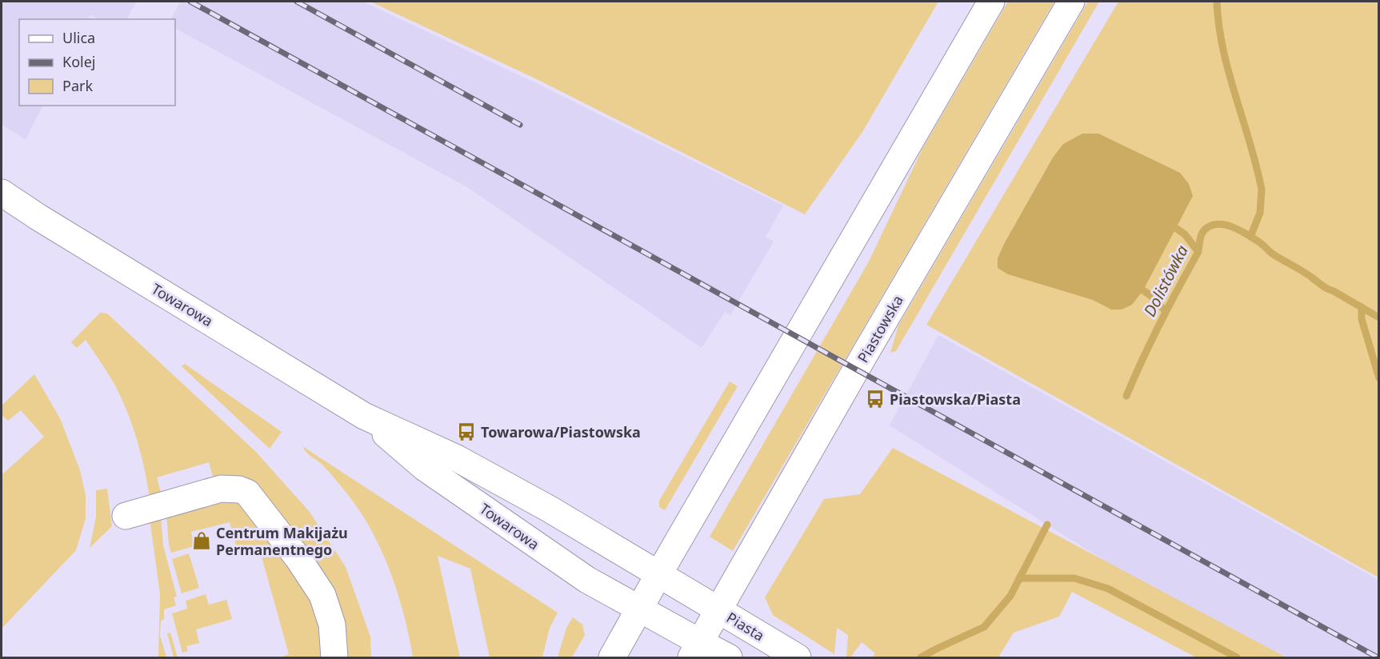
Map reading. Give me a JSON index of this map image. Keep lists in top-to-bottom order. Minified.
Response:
{"streets":{"main road":["Towarowa","Piastowska","Piasta"]},"crossings":[["Towarowa","Piastowska"],["Towarowa","Piasta"],["Piastowska","Piasta"]],"water":["Dolistówka"],"places":{"bus stop":["Piastowska/Piasta","Towarowa/Piastowska"],"shop":["Centrum Makijażu Permanentnego"]},"legend":["Ulica","Kolej","Park"]}
